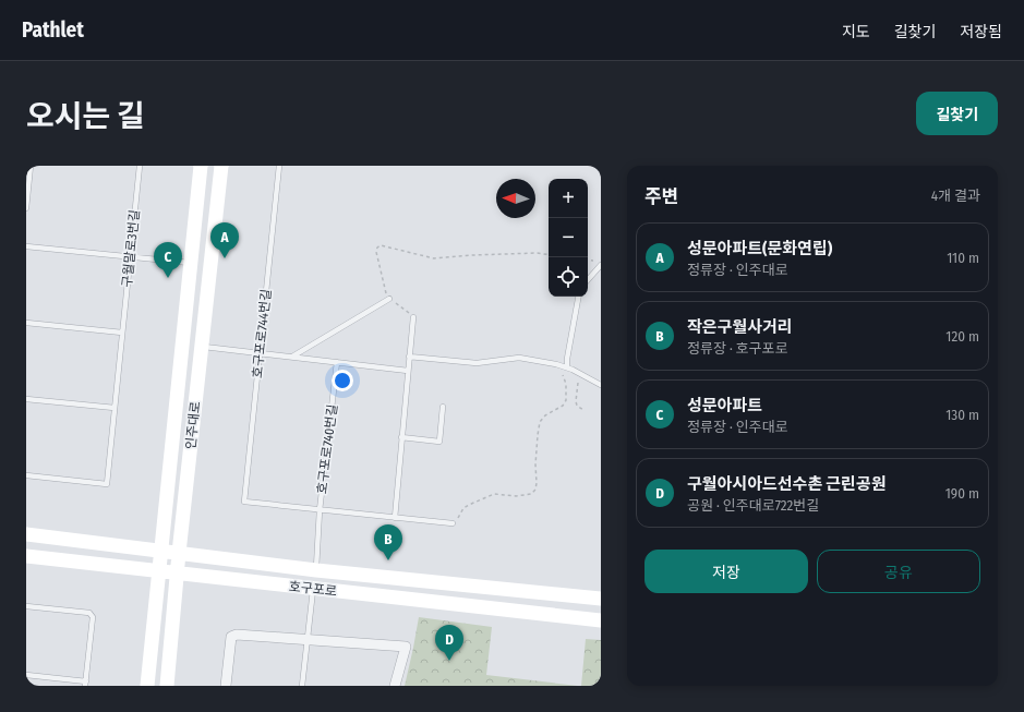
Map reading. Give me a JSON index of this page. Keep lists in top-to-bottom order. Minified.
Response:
{"streets":{"main road":["인주대로","호구포로"],"lane":["구월말로3번길","호구포로744번길","호구포로740번길"]},"crossings":[["호구포로744번길","호구포로740번길"],["인주대로","호구포로"],["호구포로740번길","호구포로"]],"north":"left","page":{"header":"Pathlet","nav":["지도","길찾기","저장됨"],"title":"오시는 길","buttons":["길찾기",["저장","공유"]],"heading":["주변","4개 결과"],"map_buttons":["+","−"],"pins":["A","C","B","D"],"list":[{"mark":"A","name":"성문아파트(문화연립)","note":"정류장 · 인주대로","value":"110 m"},{"mark":"B","name":"작은구월사거리","note":"정류장 · 호구포로","value":"120 m"},{"mark":"C","name":"성문아파트","note":"정류장 · 인주대로","value":"130 m"},{"mark":"D","name":"구월아시아드선수촌 근린공원","note":"공원 · 인주대로722번길","value":"190 m"}]}}
